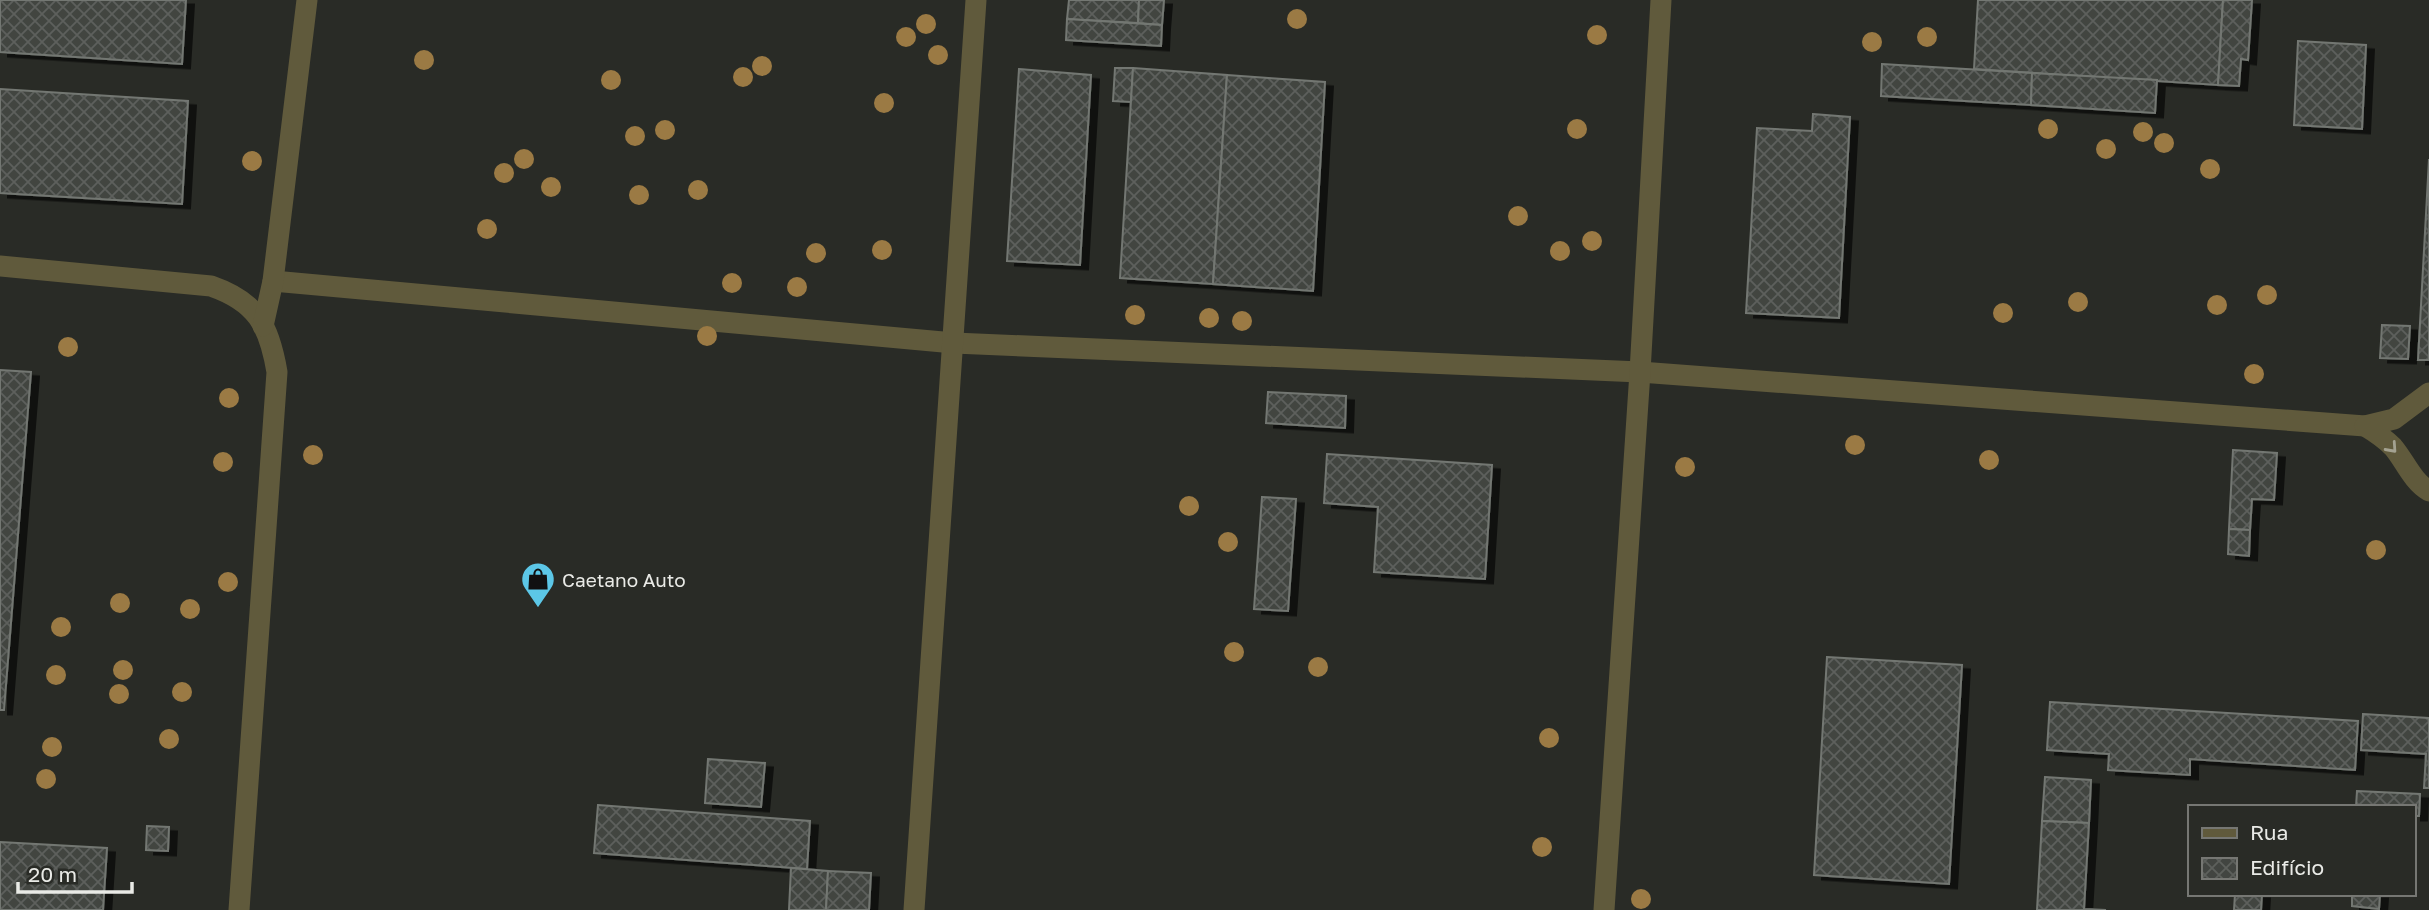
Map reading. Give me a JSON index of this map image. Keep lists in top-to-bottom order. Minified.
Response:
{"places":{"shop":["Caetano Auto"]},"legend":["Rua","Edifício"],"scale_bar":"20 m"}
